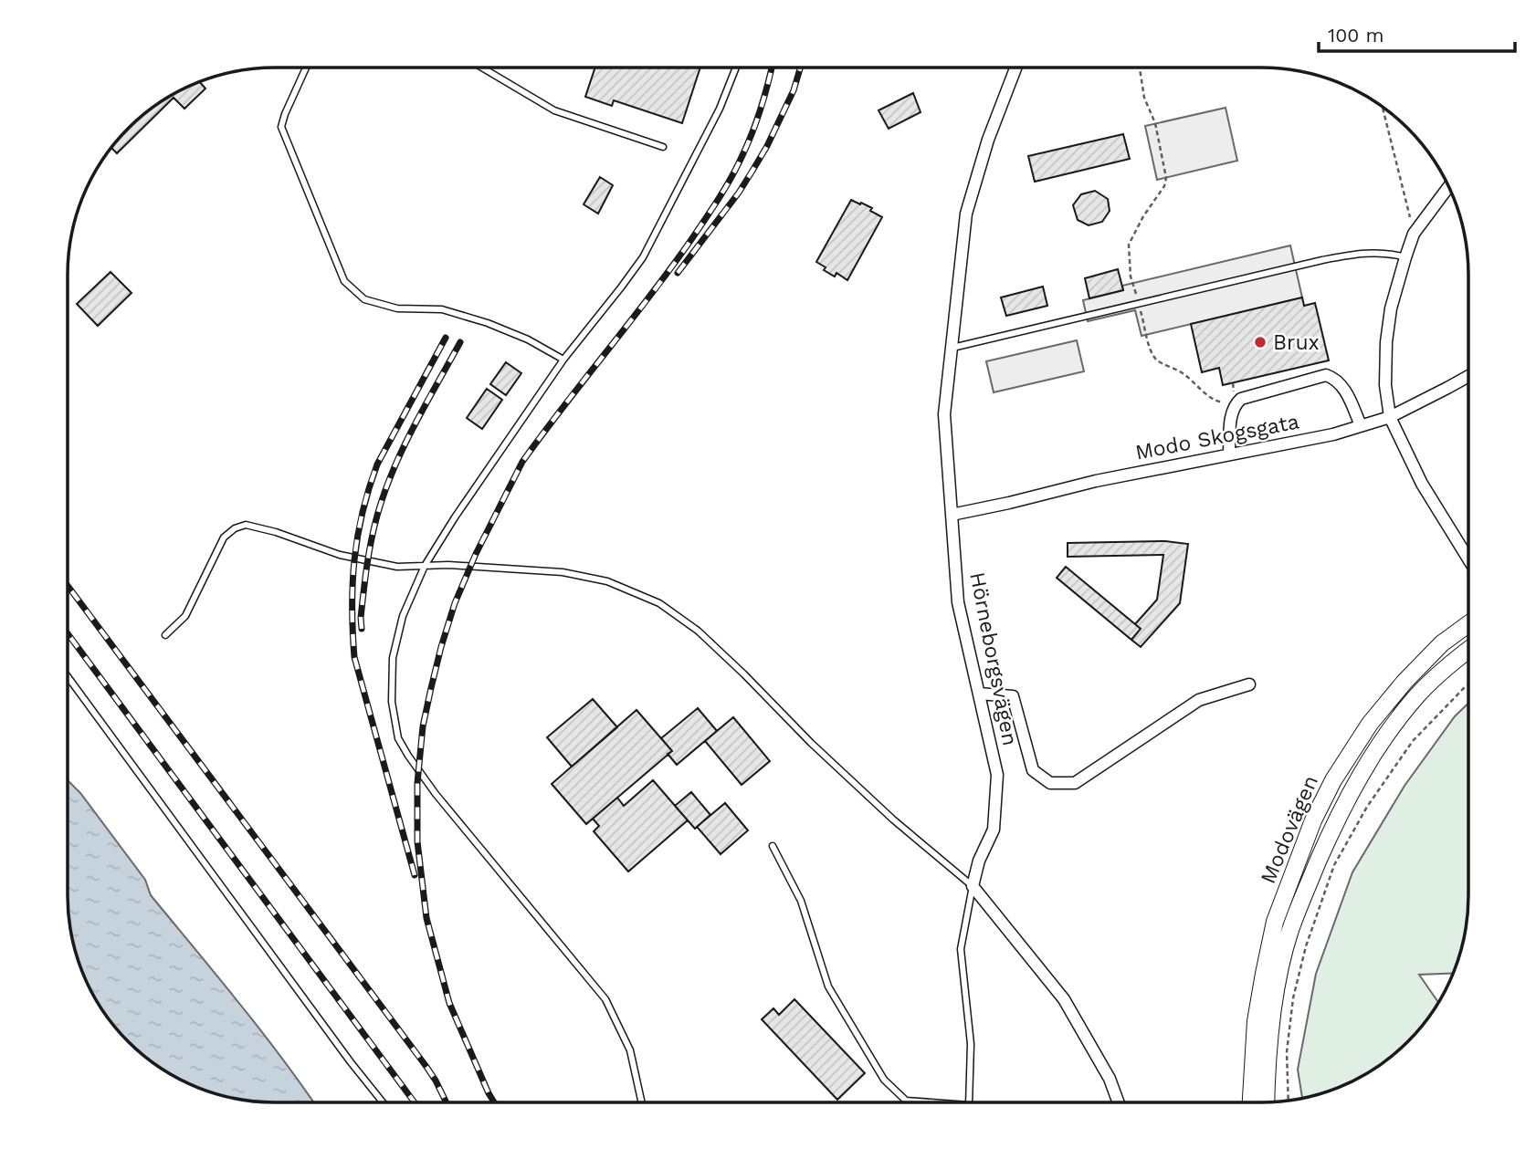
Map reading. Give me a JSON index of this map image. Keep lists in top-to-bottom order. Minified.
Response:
{"streets":{"main road":["Modovägen"],"street":["Modo Skogsgata","Hörneborgsvägen"]},"crossings":[["Modo Skogsgata","Hörneborgsvägen"]],"places":["Brux"],"scale_bar":"100 m"}
